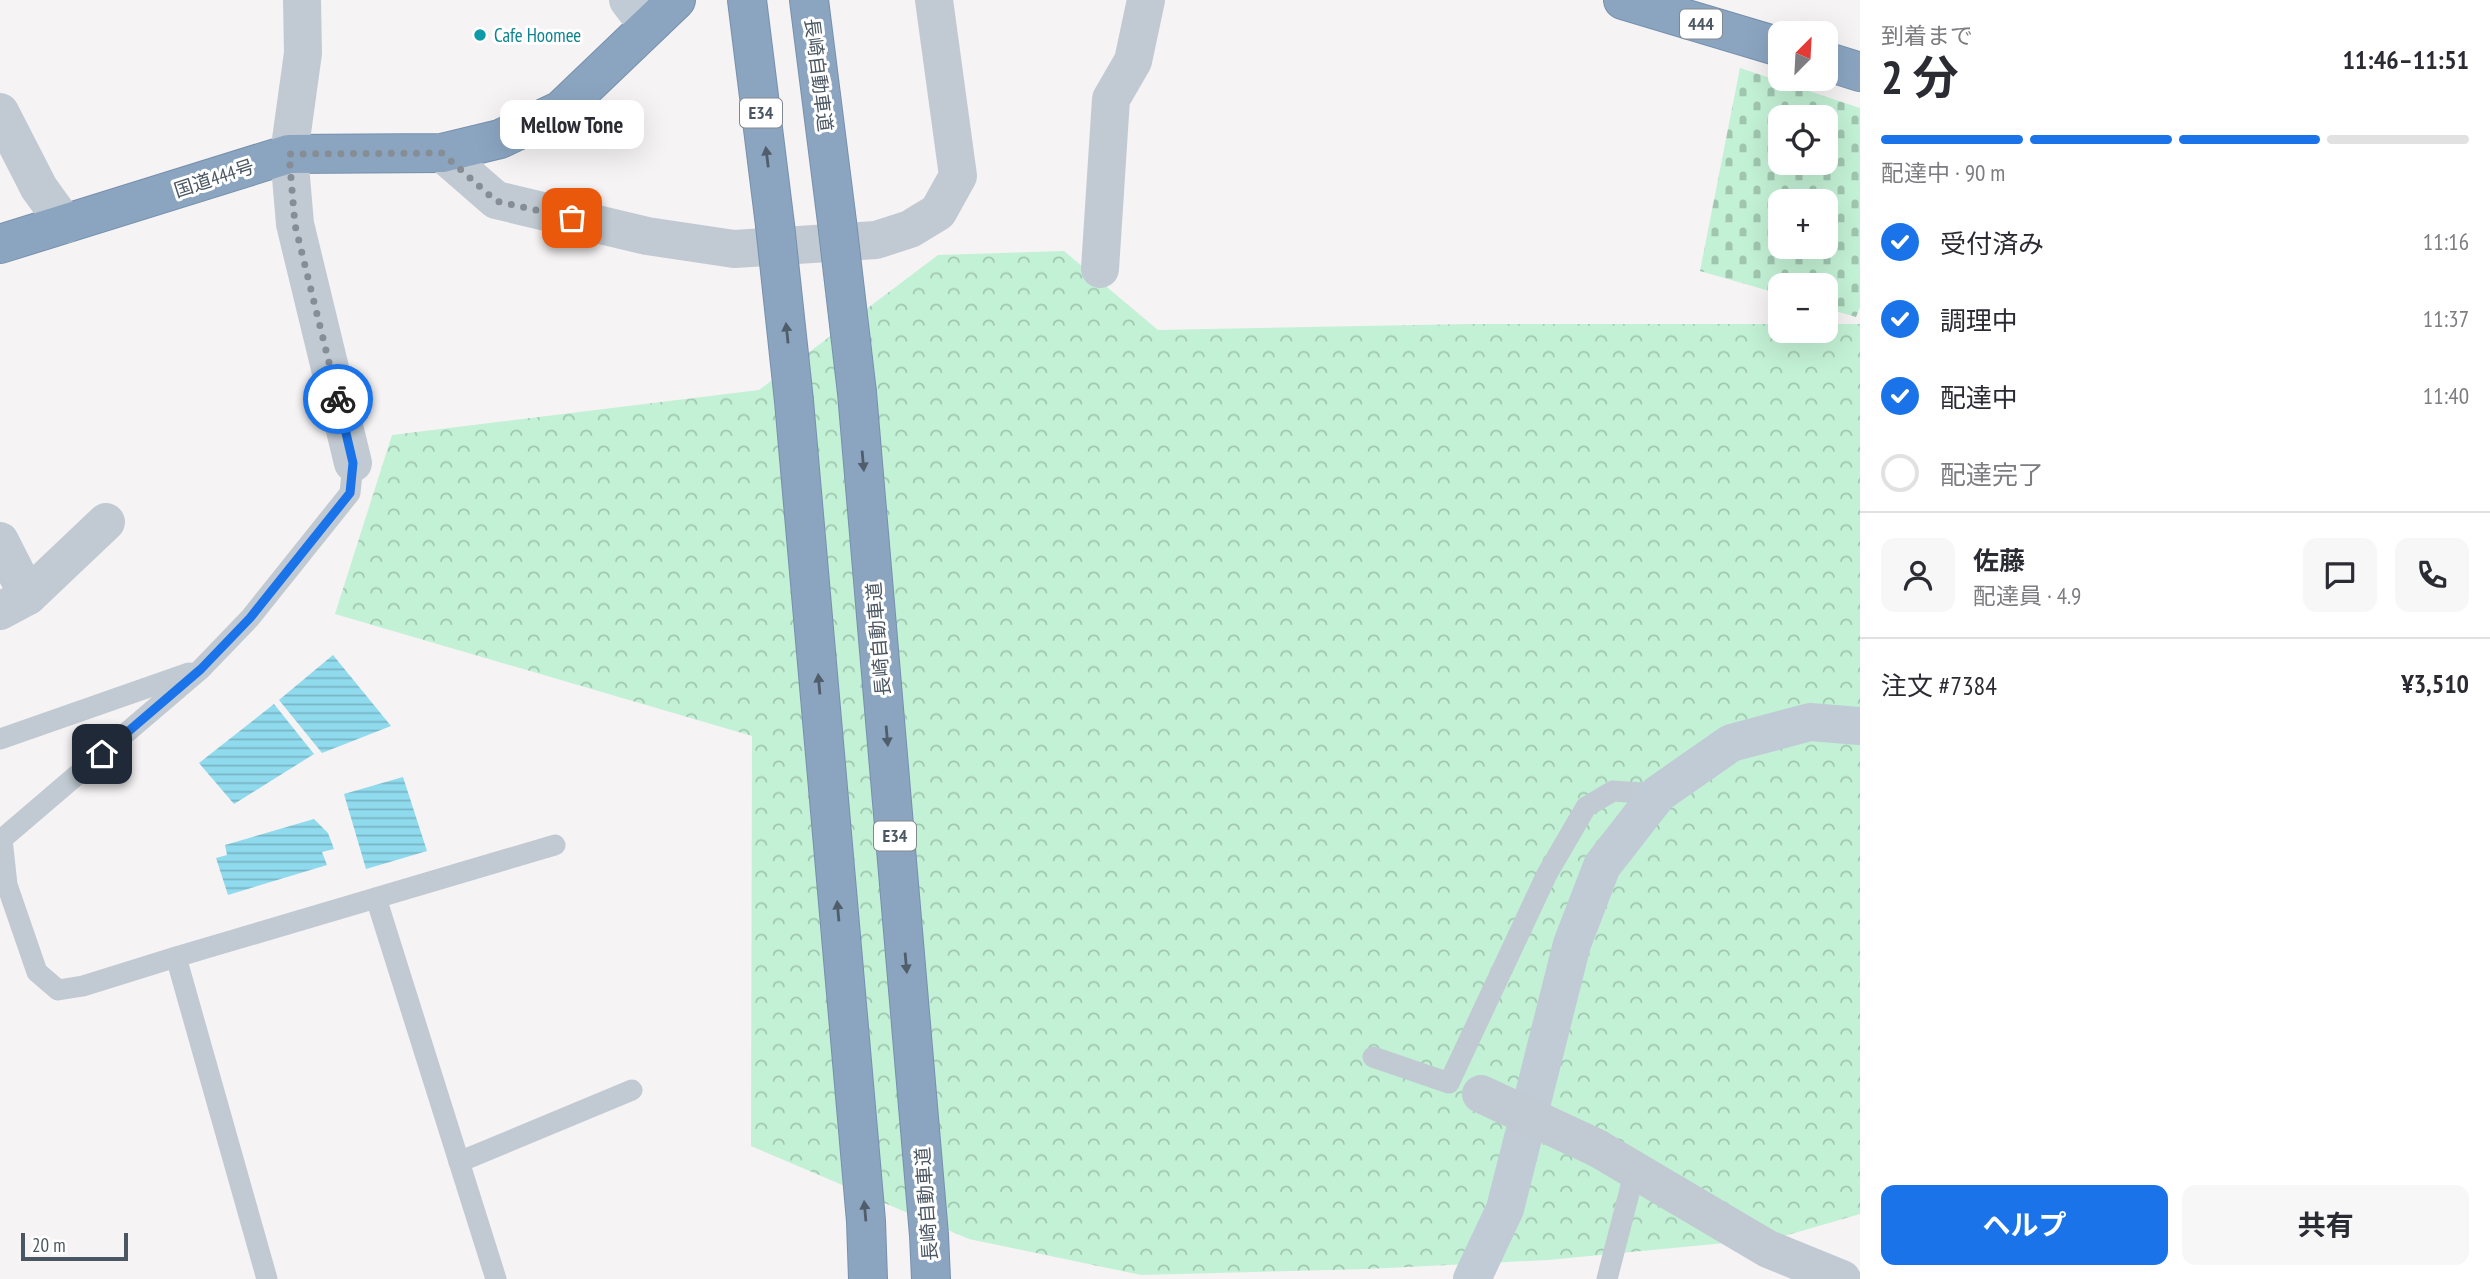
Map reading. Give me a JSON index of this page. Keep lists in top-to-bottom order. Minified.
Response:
{"streets":{"highway":["444","長崎自動車道","E34","国道444号"]},"places":["Cafe Hoomee","Mellow Tone"],"scale_bar":"20 m","north":"top right","page":{"heading":["2 分","到着まで","11:46–11:51"],"panel":["佐藤","配達員 · 4.9","注文 #7384","¥3,510"],"map_buttons":["+","−"],"bubble":"Mellow Tone","bar":"配達中 · 90 m","list":[["受付済み","11:16"],["調理中","11:37"],["配達中","11:40"],"配達完了"],"buttons":["ヘルプ","共有"],"scale":"20 m"}}
